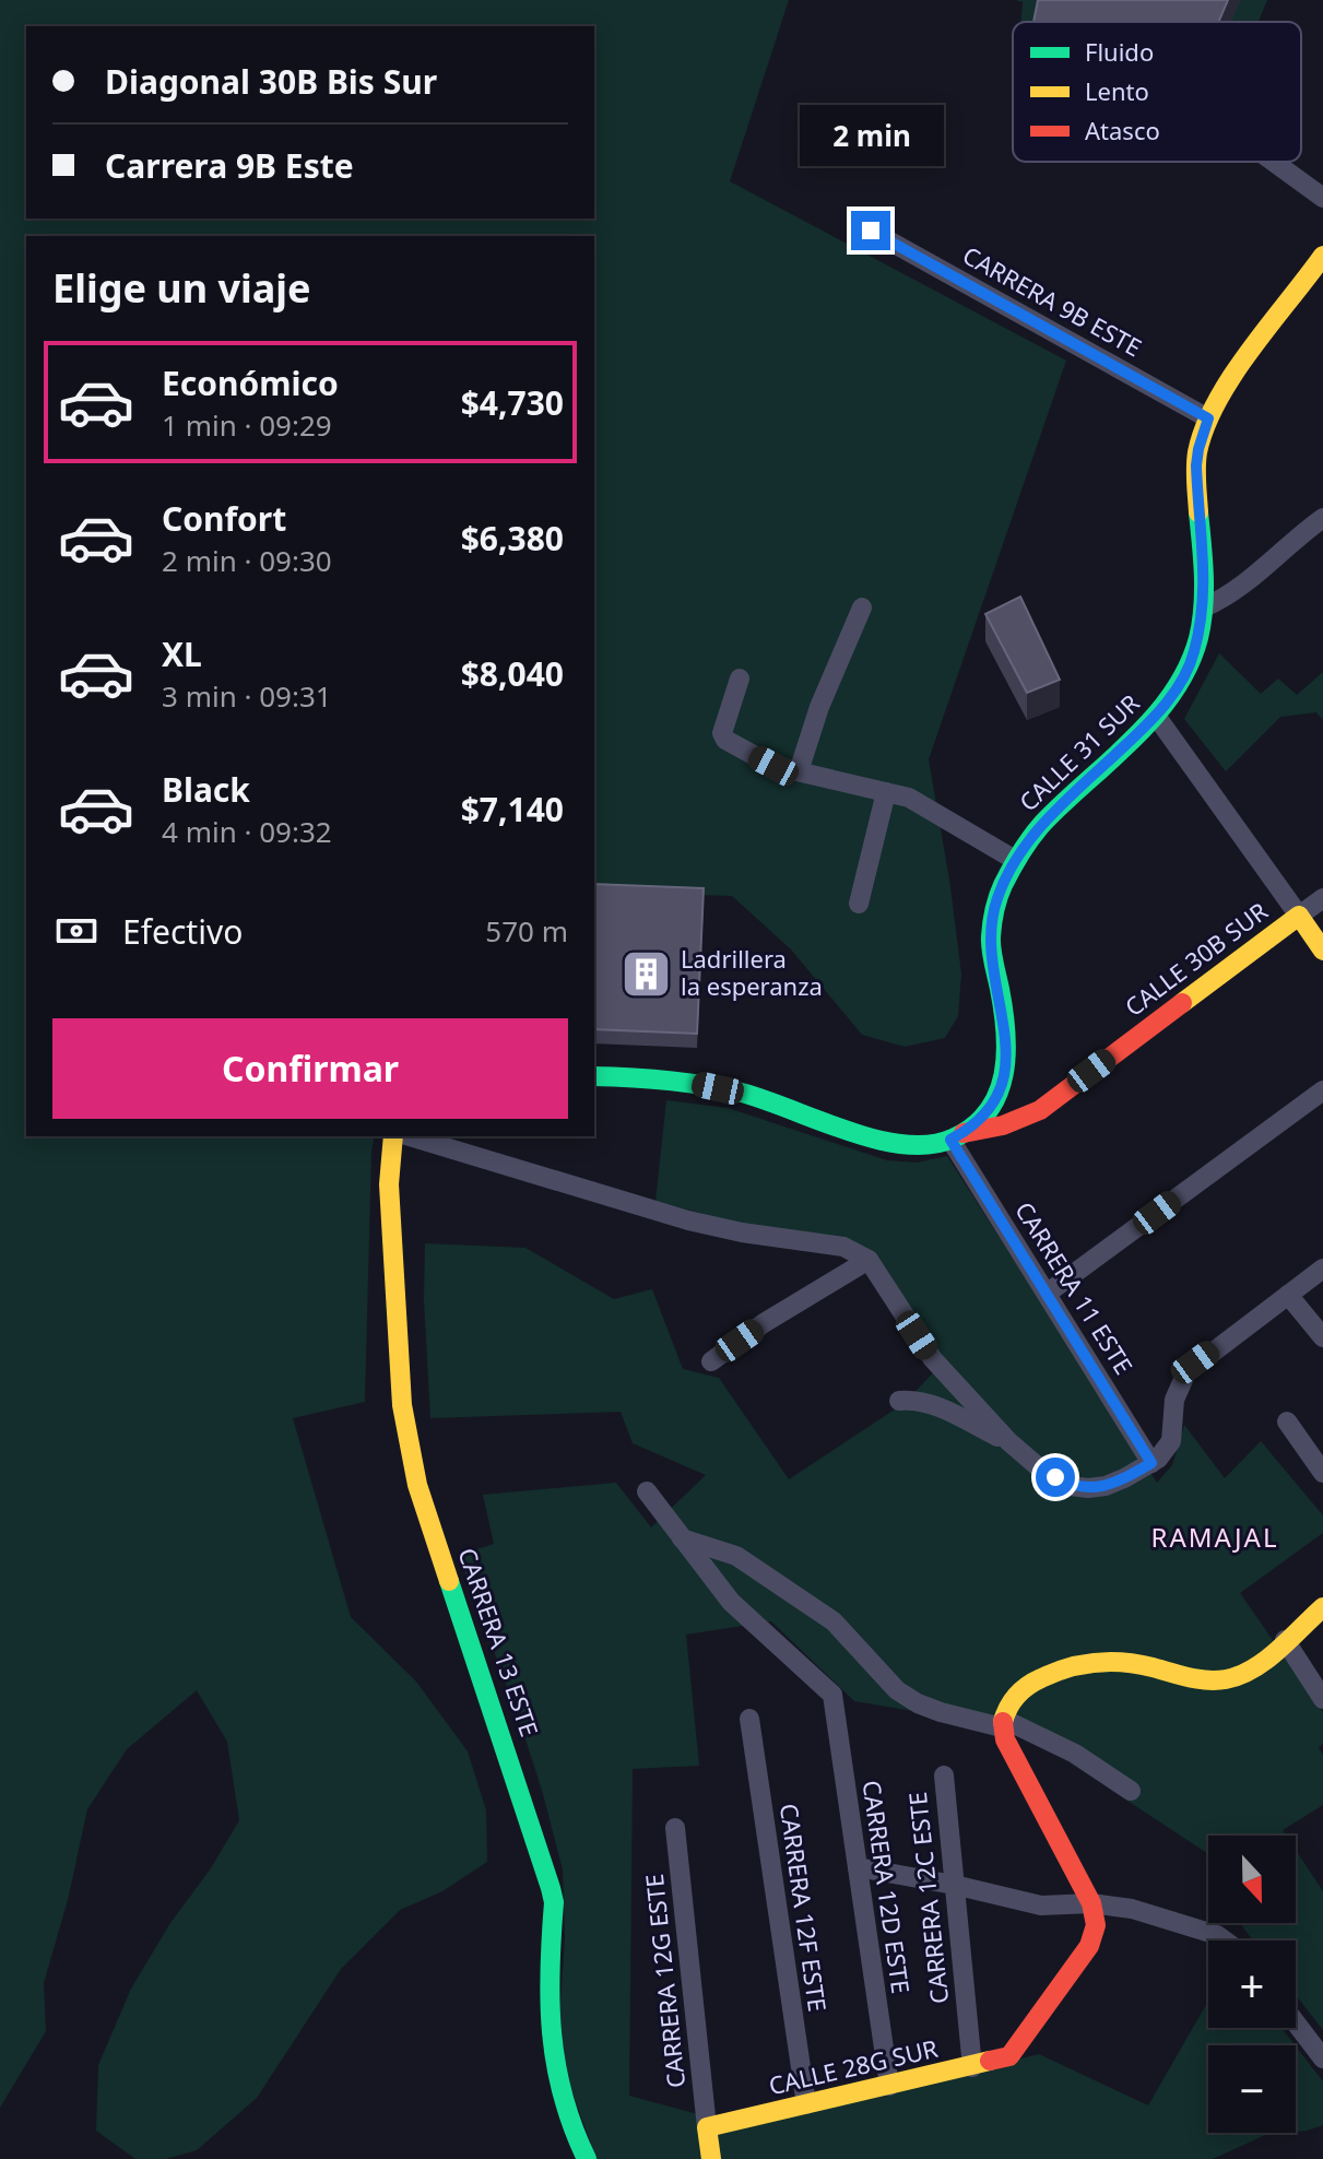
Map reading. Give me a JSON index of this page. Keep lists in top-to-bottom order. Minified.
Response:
{"streets":{"main road":["CALLE 31 SUR","CALLE 30B SUR","CARRERA 13 ESTE","CALLE 28G SUR"],"street":["CARRERA 9B ESTE","CARRERA 11 ESTE","CARRERA 12D ESTE","CARRERA 12C ESTE","CARRERA 12F ESTE","CARRERA 12G ESTE"]},"crossings":[["CARRERA 9B ESTE","CALLE 31 SUR"],["CALLE 31 SUR","CALLE 30B SUR"],["CALLE 31 SUR","CARRERA 11 ESTE"],["CALLE 30B SUR","CARRERA 11 ESTE"],["CARRERA 12D ESTE","CALLE 28G SUR"],["CARRERA 12C ESTE","CALLE 28G SUR"],["CARRERA 12F ESTE","CALLE 28G SUR"],["CARRERA 12G ESTE","CALLE 28G SUR"]],"districts":["RAMAJAL"],"places":{"building":["Ladrillera la esperanza"]},"legend":["Fluido","Lento","Atasco"],"north":"bottom","page":{"banner":["Diagonal 30B Bis Sur","Carrera 9B Este"],"bubble":"2 min","heading":"Elige un viaje","list":[{"name":"Económico","note":"1 min · 09:29","value":"$4,730"},{"name":"Confort","note":"2 min · 09:30","value":"$6,380"},{"name":"XL","note":"3 min · 09:31","value":"$8,040"},{"name":"Black","note":"4 min · 09:32","value":"$7,140"}],"pay":["Efectivo","570 m"],"buttons":"Confirmar","map_buttons":["+","−"]}}
